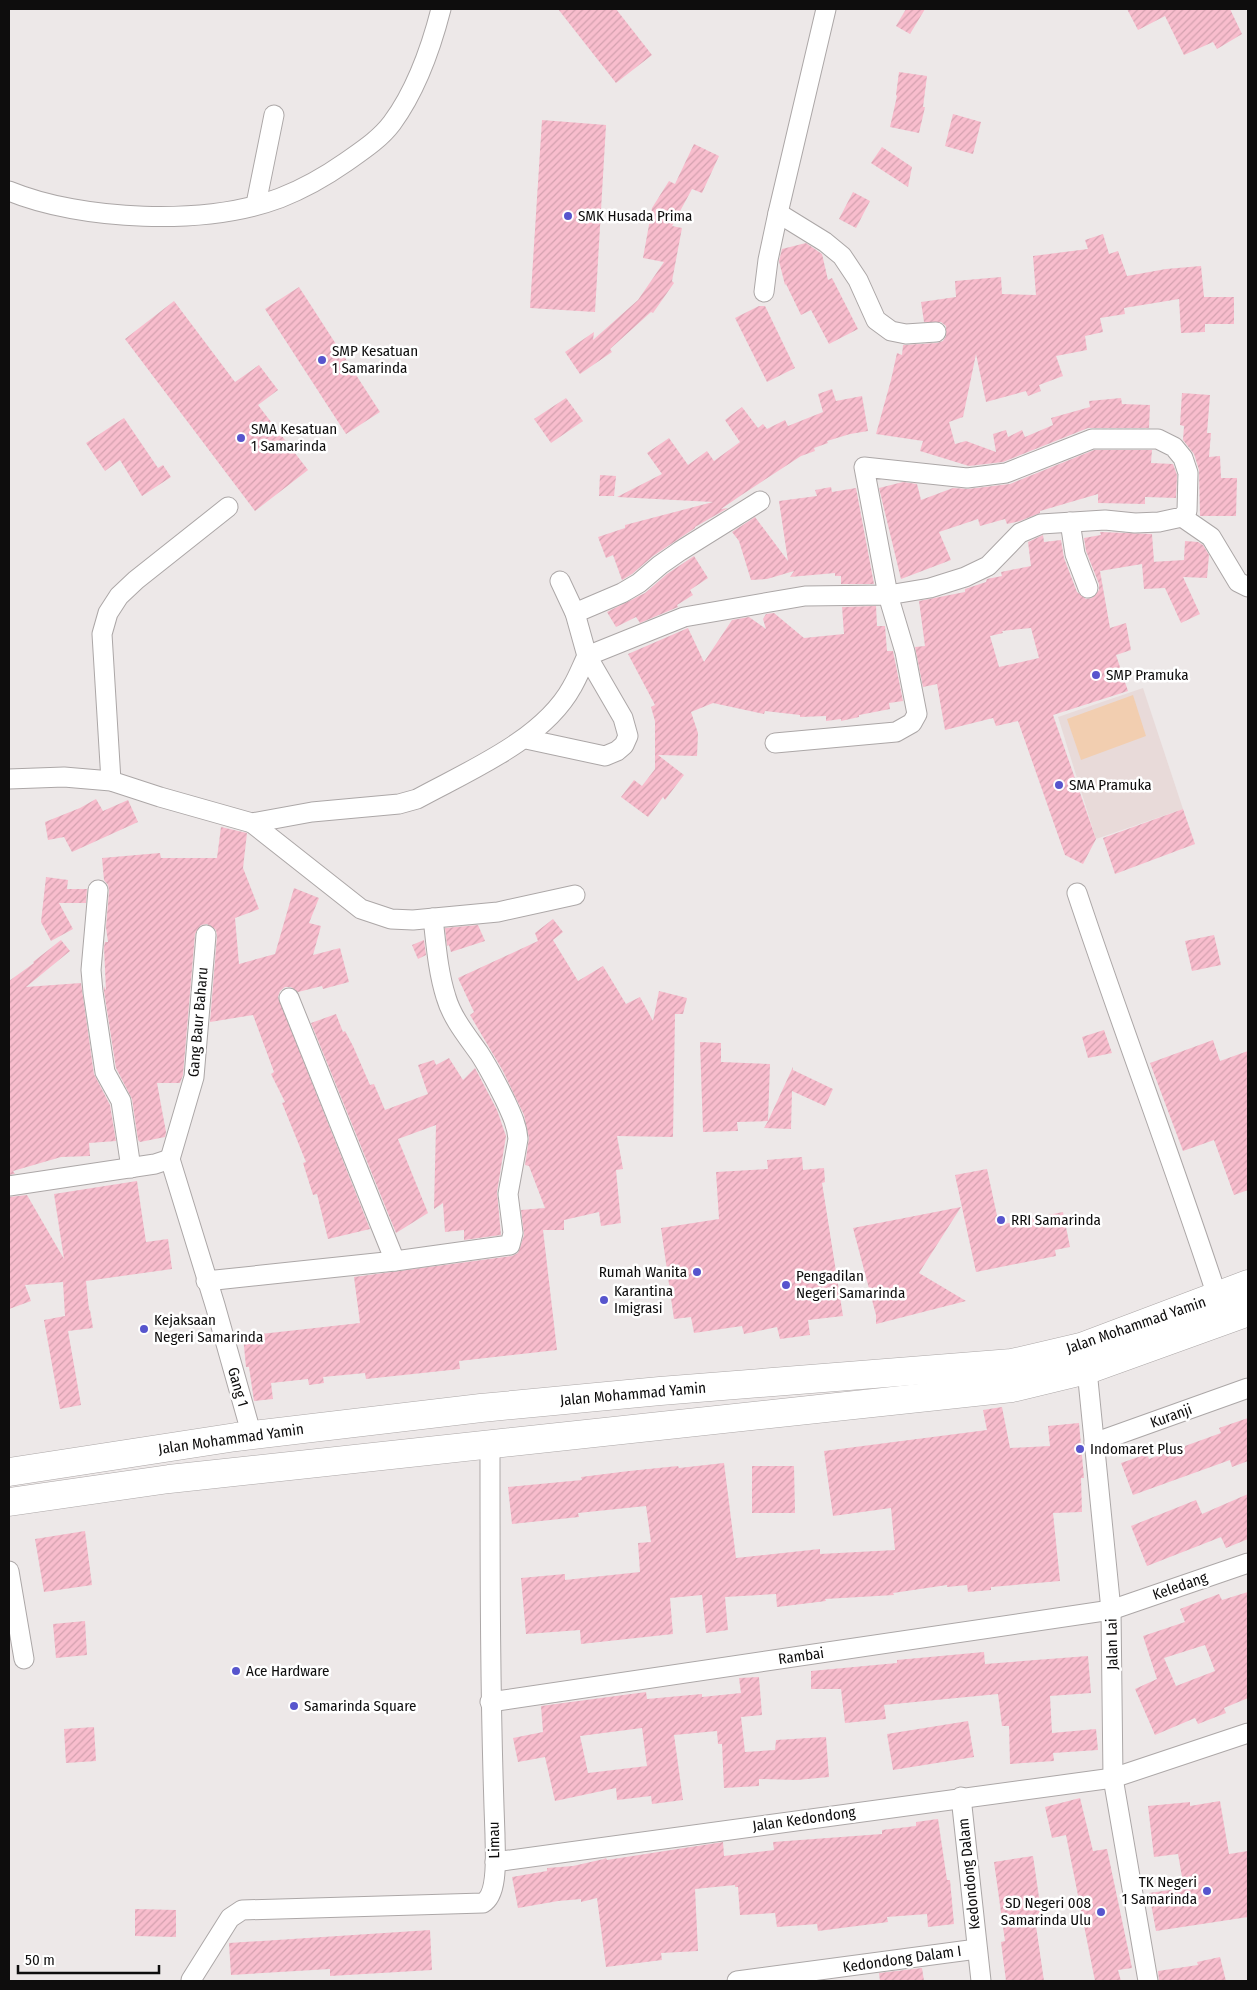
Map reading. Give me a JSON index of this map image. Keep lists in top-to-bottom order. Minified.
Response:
{"streets":{"main road":["Jalan Mohammad Yamin"],"street":["Gang Baur Baharu","Gang 1","Kuranji","Keledang","Jalan Lai","Rambai","Jalan Kedondong","Limau","Kedondong Dalam","Kedondong Dalam I"]},"crossings":[["Jalan Mohammad Yamin","Gang 1"],["Jalan Mohammad Yamin","Jalan Lai"],["Jalan Mohammad Yamin","Limau"],["Kuranji","Jalan Lai"],["Keledang","Jalan Lai"],["Keledang","Rambai"],["Jalan Lai","Rambai"],["Jalan Lai","Jalan Kedondong"],["Rambai","Limau"],["Jalan Kedondong","Limau"],["Jalan Kedondong","Kedondong Dalam"],["Kedondong Dalam","Kedondong Dalam I"]],"places":["SMK Husada Prima","SMP Kesatuan 1 Samarinda","SMA Kesatuan 1 Samarinda","SMP Pramuka","SMA Pramuka","RRI Samarinda","Rumah Wanita","Pengadilan Negeri Samarinda","Karantina Imigrasi","Kejaksaan Negeri Samarinda","Indomaret Plus","Ace Hardware","Samarinda Square","TK Negeri 1 Samarinda","SD Negeri 008 Samarinda Ulu"],"scale_bar":"50 m"}
